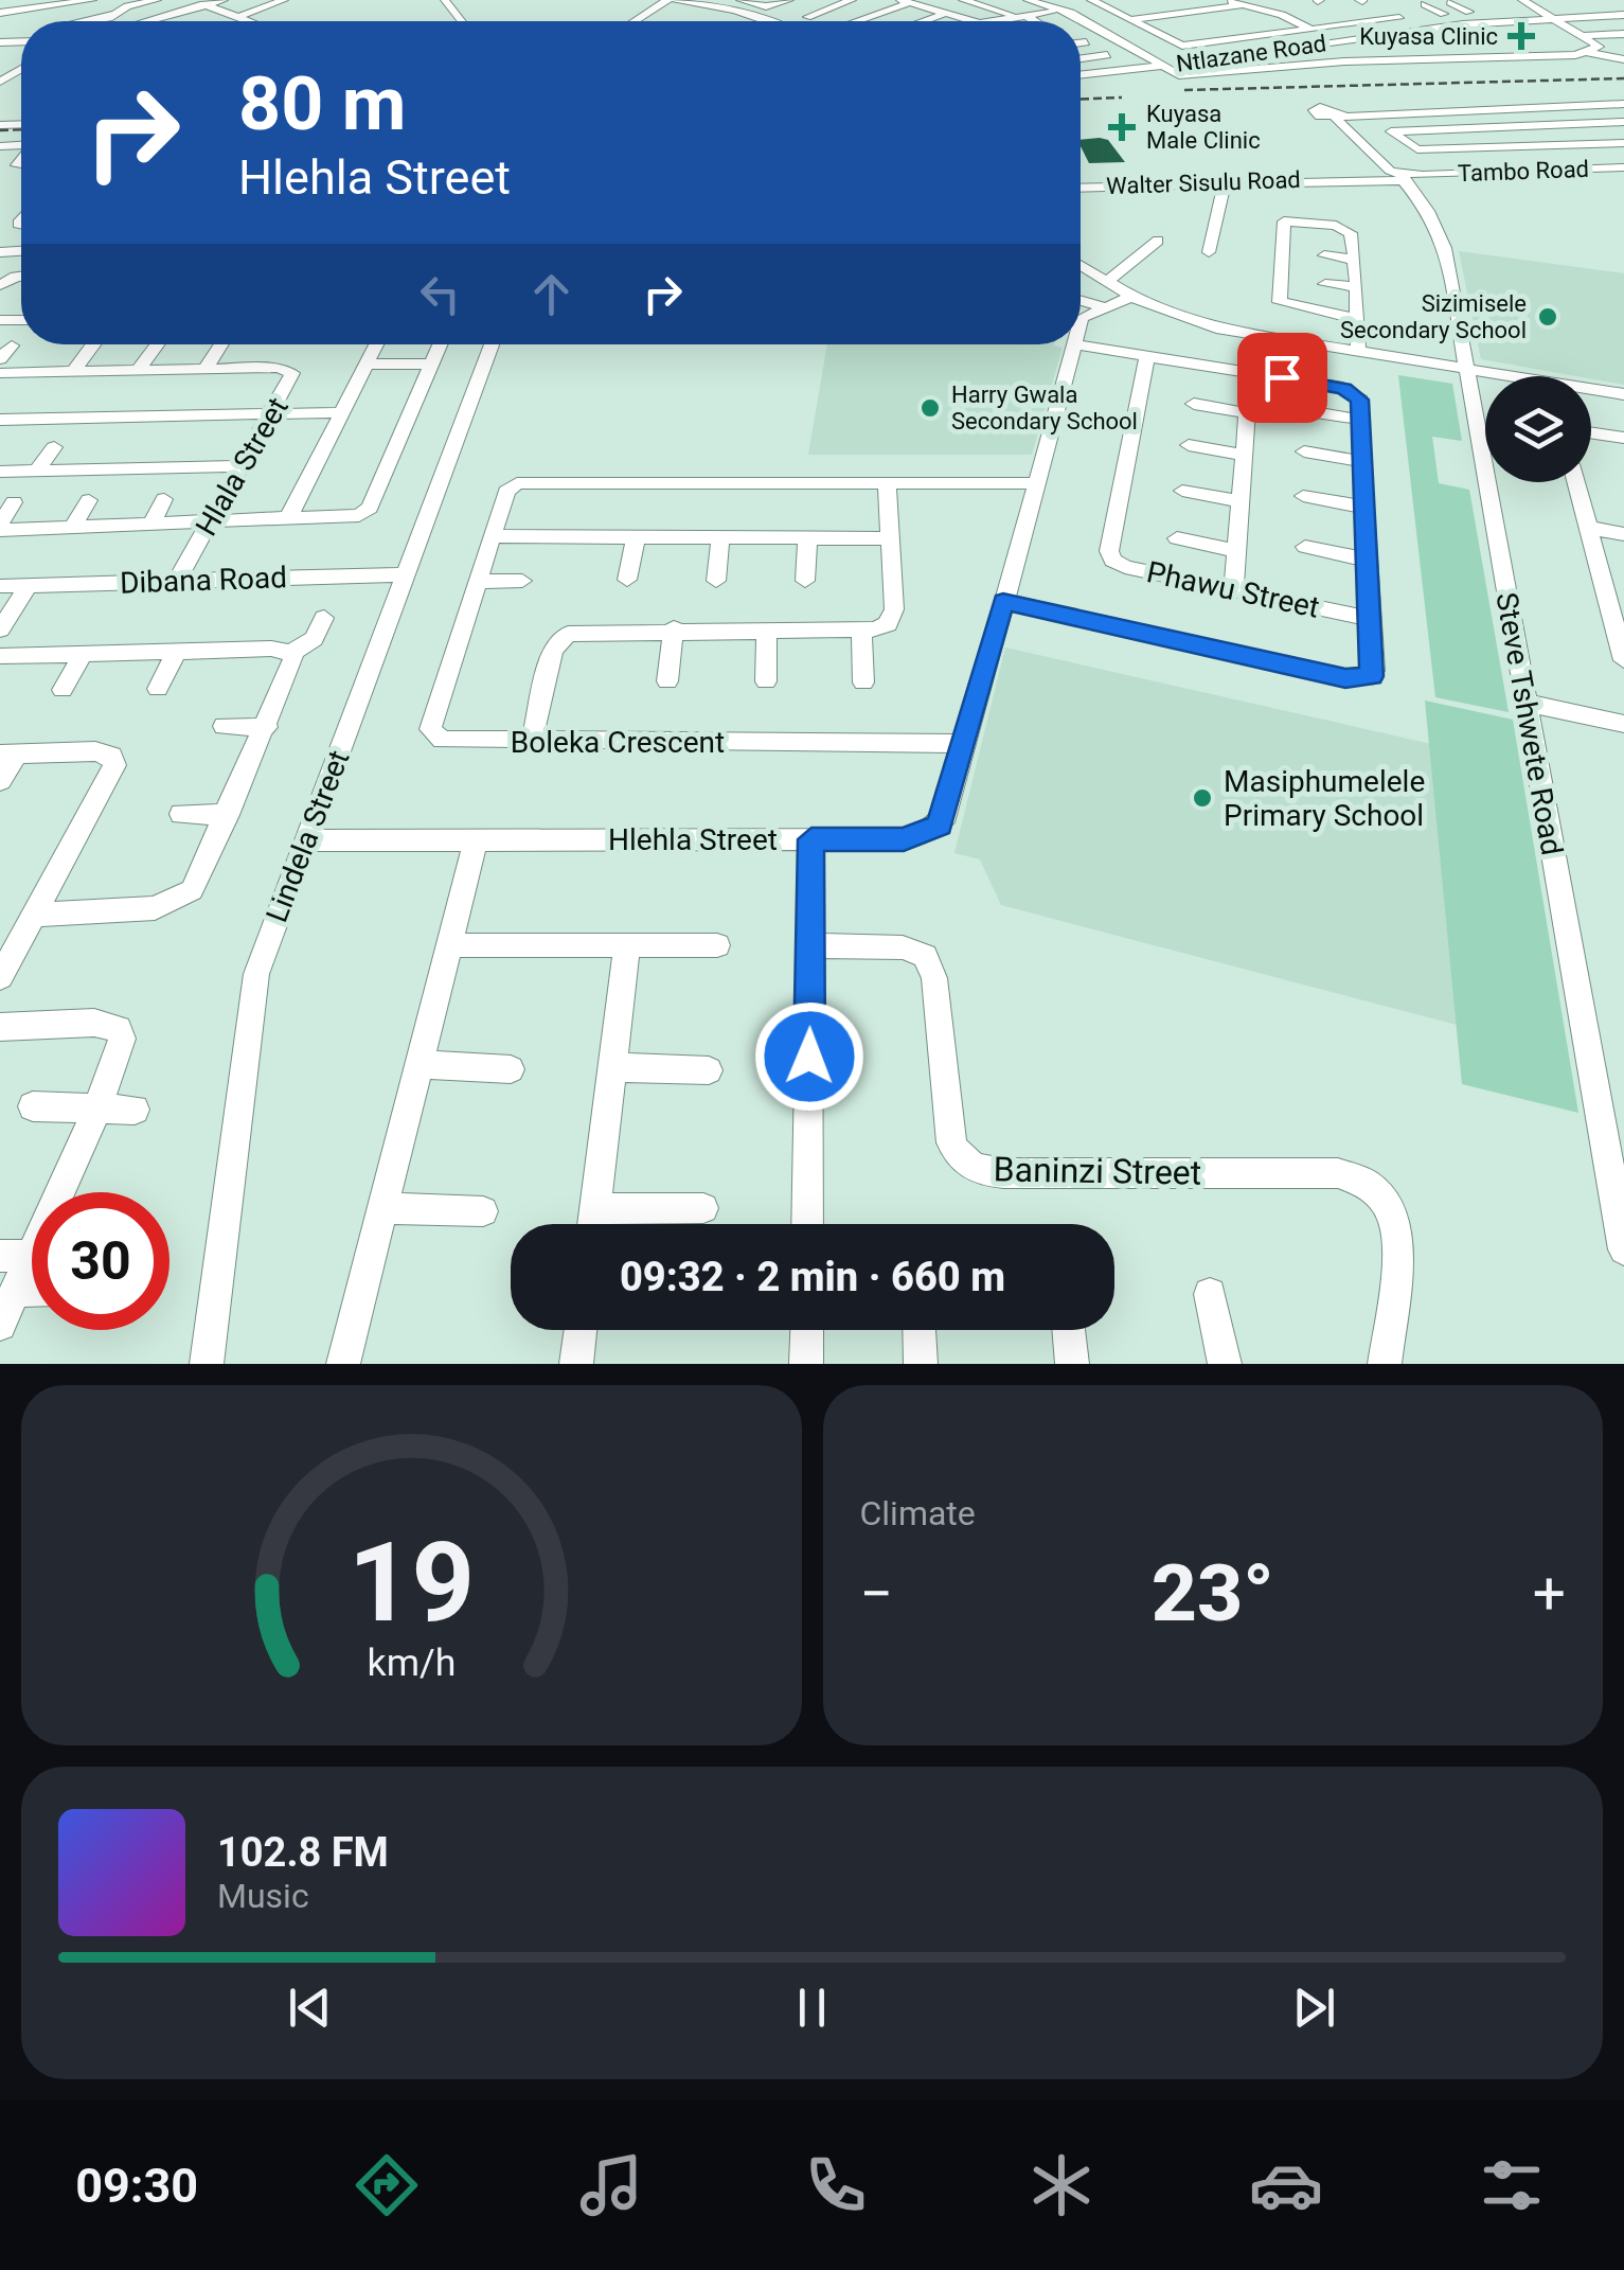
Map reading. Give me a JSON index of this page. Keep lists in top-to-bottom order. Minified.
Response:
{"streets":{"street":["Ntlazane Road","Tambo Road","Walter Sisulu Road","Hlala Street","Dibana Road","Phawu Street","Steve Tshwete Road","Boleka Crescent","Lindela Street","Hlehla Street","Baninzi Street"]},"crossings":[["Tambo Road","Walter Sisulu Road"],["Tambo Road","Steve Tshwete Road"],["Walter Sisulu Road","Steve Tshwete Road"],["Hlala Street","Dibana Road"],["Dibana Road","Lindela Street"],["Boleka Crescent","Hlehla Street"],["Lindela Street","Hlehla Street"]],"places":{"health":["Kuyasa Clinic","Kuyasa Male Clinic"],"other":["Sizimisele Secondary School","Harry Gwala Secondary School","Masiphumelele Primary School"]},"page":{"turn":["80 m","Hlehla Street"],"limit":"30","trip":"09:32 · 2 min · 660 m","tile":"Climate","heat":["−","23°","+"],"song":["102.8 FM","Music"],"tabs":"09:30","gauge":["19","km/h"]}}
